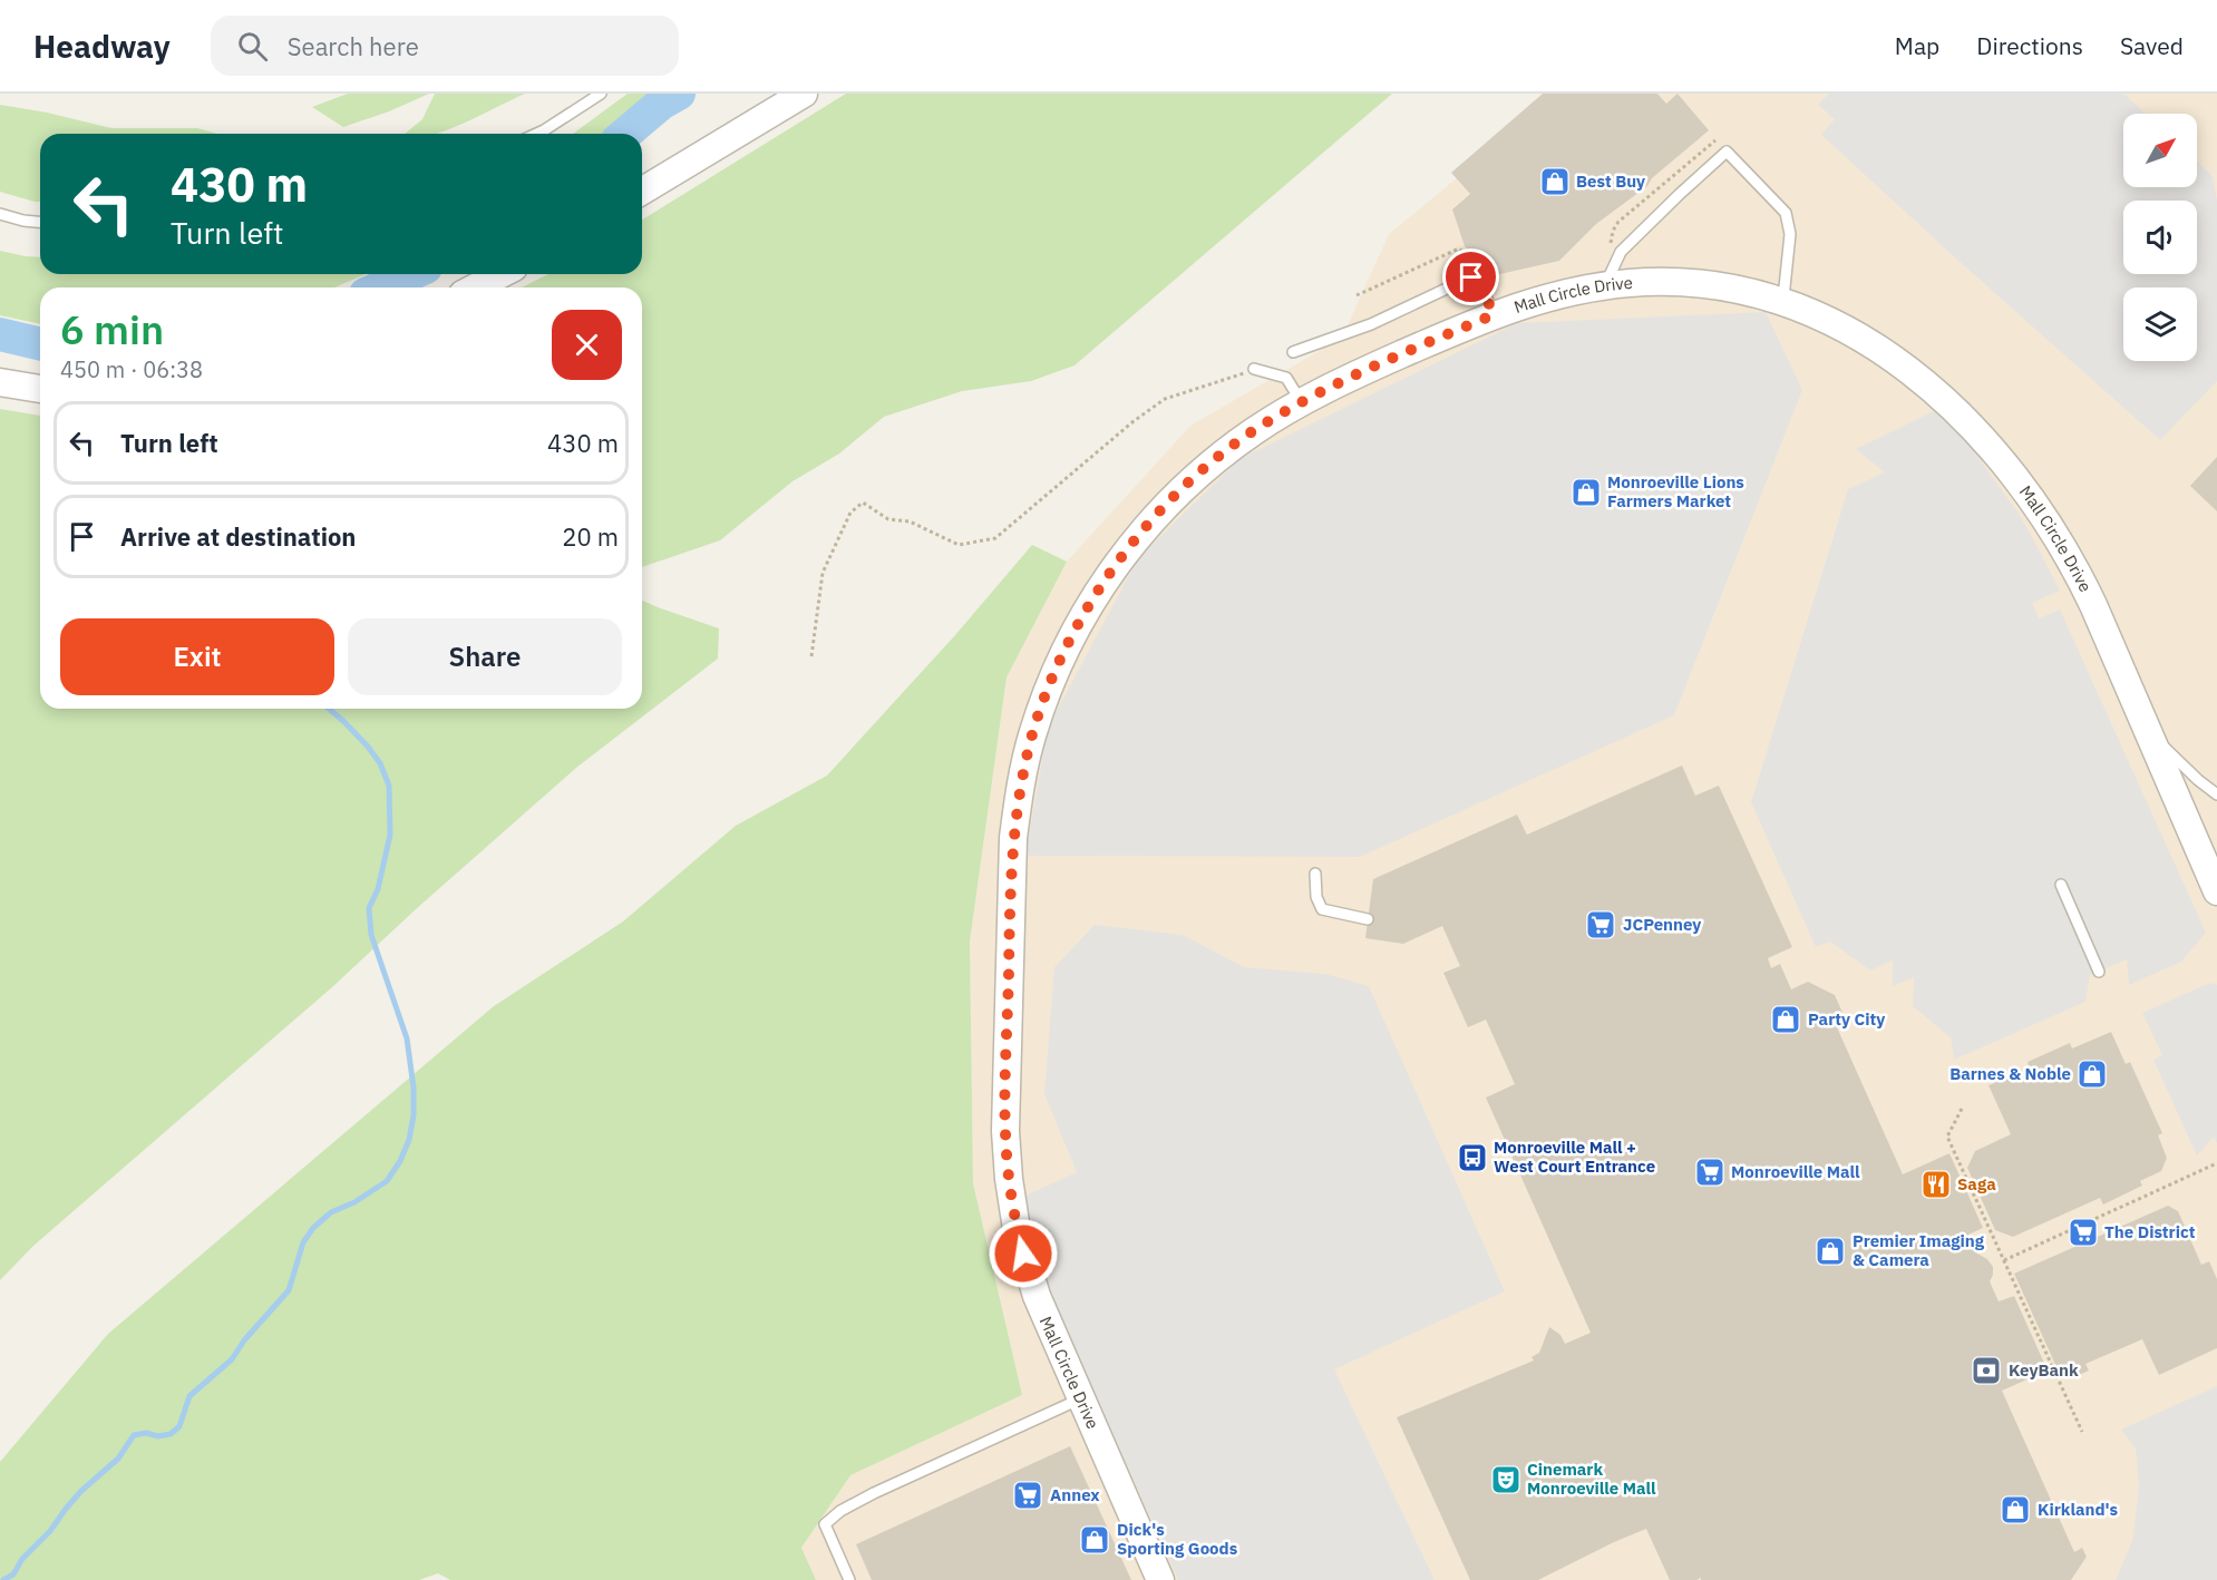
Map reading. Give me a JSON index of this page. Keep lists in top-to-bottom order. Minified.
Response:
{"streets":{"street":["Mall Circle Drive"]},"places":{"shop":["Best Buy","Monroeville Lions Farmers Market","Party City","Barnes & Noble","Premier Imaging & Camera","Kirkland's","Dick's Sporting Goods"],"supermarket":["JCPenney","Monroeville Mall","The District","Annex"],"bus stop":["Monroeville Mall + West Court Entrance"],"restaurant":["Saga"],"bank":["KeyBank"],"theatre":["Cinemark Monroeville Mall"]},"north":"top right","page":{"header":"Headway","search":"Search here","nav":["Map","Directions","Saved"],"turn":["430 m","Turn left"],"heading":["6 min","450 m · 06:38"],"list":[{"name":"Turn left","value":"430 m"},{"name":"Arrive at destination","value":"20 m"}],"buttons":["Exit","Share"]}}
